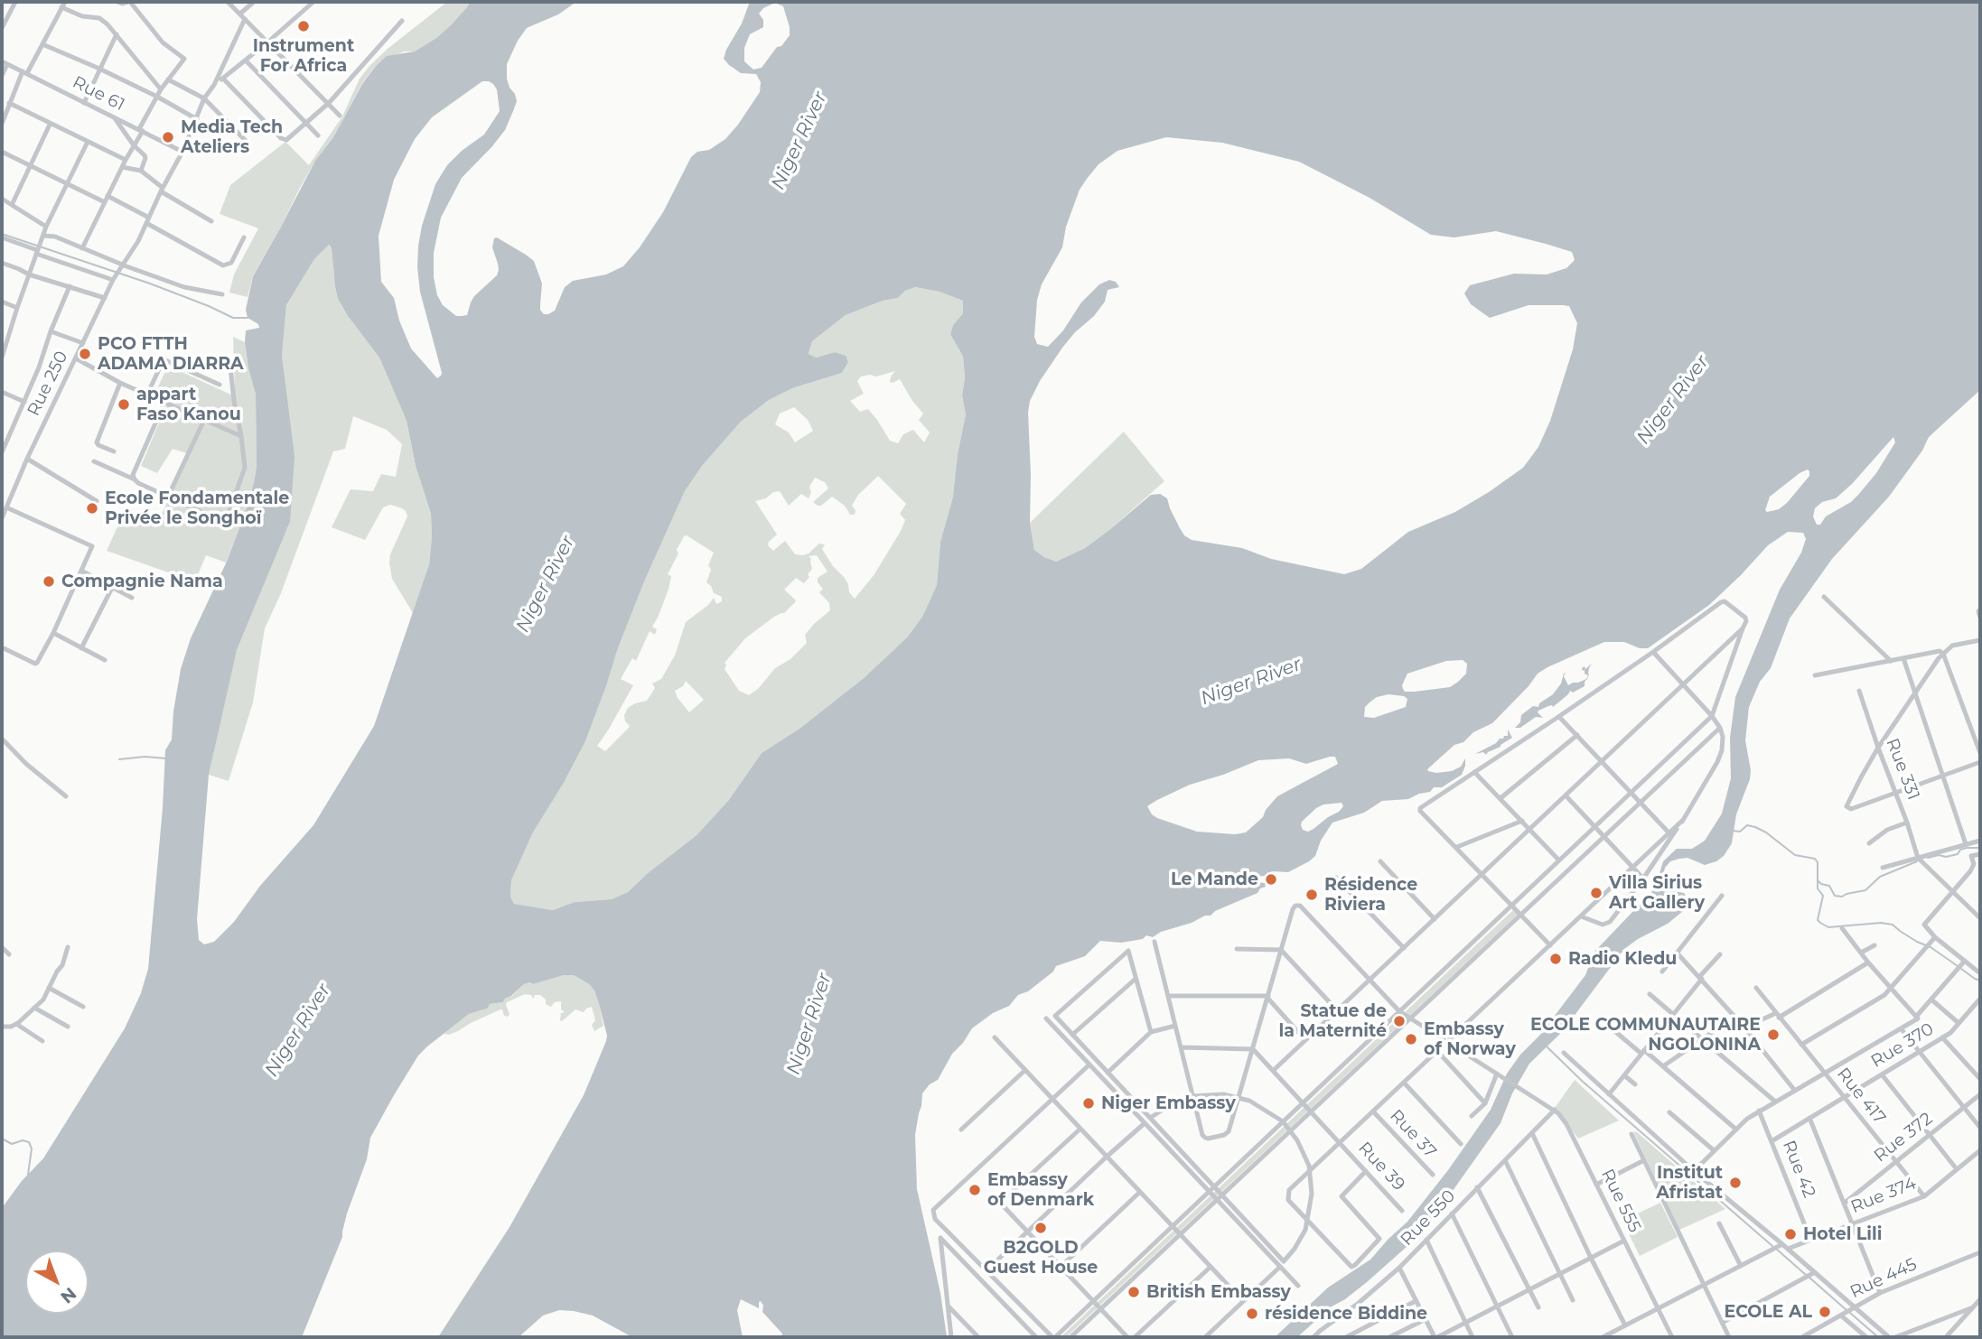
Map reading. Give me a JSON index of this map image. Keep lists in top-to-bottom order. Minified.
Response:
{"streets":{"street":["Rue 61","Rue 250","Rue 331","Rue 370","Rue 417","Rue 37","Rue 372","Rue 39","Rue 42","Rue 374","Rue 555","Rue 550","Rue 445"]},"crossings":[["Rue 61","Rue 250"],["Rue 370","Rue 417"],["Rue 370","Rue 42"],["Rue 417","Rue 372"],["Rue 417","Rue 374"],["Rue 42","Rue 374"],["Rue 555","Rue 550"]],"water":["Niger River"],"places":["Instrument For Africa","Media Tech Ateliers","PCO FTTH ADAMA DIARRA","appart Faso Kanou","Ecole Fondamentale Privée le Songhoï","Compagnie Nama","Le Mande","Villa Sirius Art Gallery","Résidence Riviera","Radio Kledu","Statue de la Maternité","ECOLE COMMUNAUTAIRE NGOLONINA","Embassy of Norway","Niger Embassy","Institut Afristat","Embassy of Denmark","B2GOLD Guest House","Hotel Lili","British Embassy","ECOLE AL","résidence Biddine"],"north":"bottom right"}
